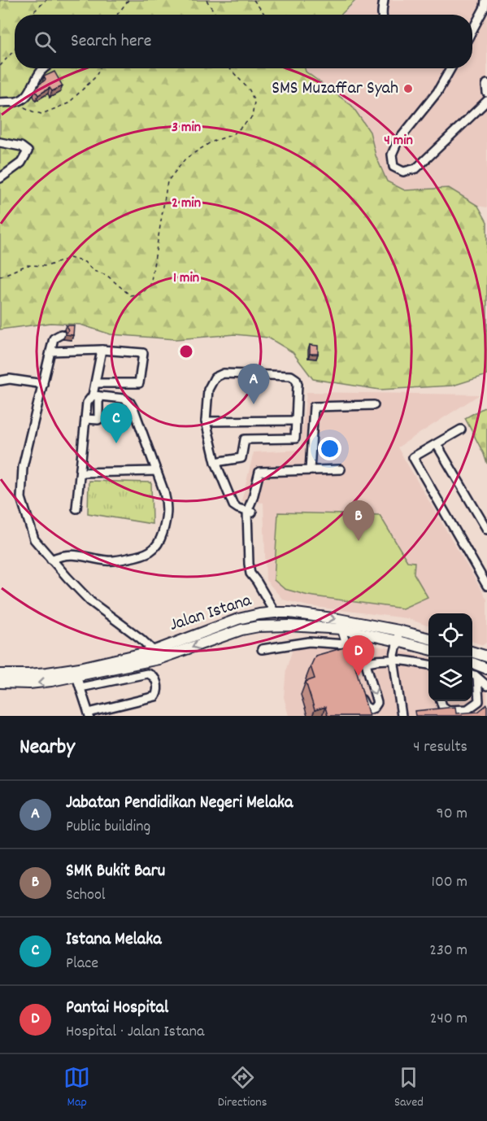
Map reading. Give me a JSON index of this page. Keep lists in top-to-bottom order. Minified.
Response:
{"streets":{"main road":["Jalan Istana"]},"places":["SMS Muzaffar Syah"],"page":{"search":"Search here","pins":["A","C","B","D"],"heading":["Nearby","4 results"],"list":[{"mark":"A","name":"Jabatan Pendidikan Negeri Melaka","note":"Public building","value":"90 m"},{"mark":"B","name":"SMK Bukit Baru","note":"School","value":"100 m"},{"mark":"C","name":"Istana Melaka","note":"Place","value":"230 m"},{"mark":"D","name":"Pantai Hospital","note":"Hospital · Jalan Istana","value":"240 m"}],"nav":["Map","Directions","Saved"]},"rings":["3 min","4 min","2 min","1 min"]}
